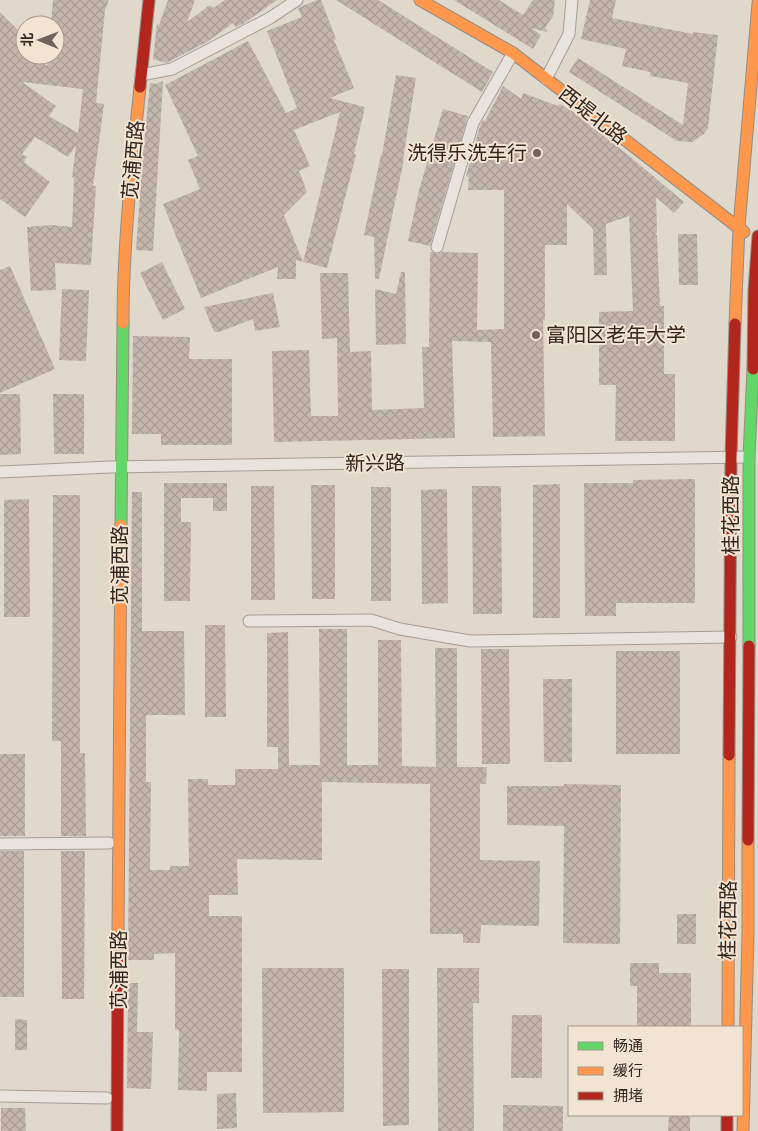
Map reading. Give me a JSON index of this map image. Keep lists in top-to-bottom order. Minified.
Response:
{"streets":{"street":["西堤北路","苋浦西路","新兴路","桂花西路"]},"crossings":[["西堤北路","桂花西路"],["苋浦西路","新兴路"],["新兴路","桂花西路"]],"places":["洗得乐洗车行","富阳区老年大学"],"legend":["畅通","缓行","拥堵"],"north":"left"}
